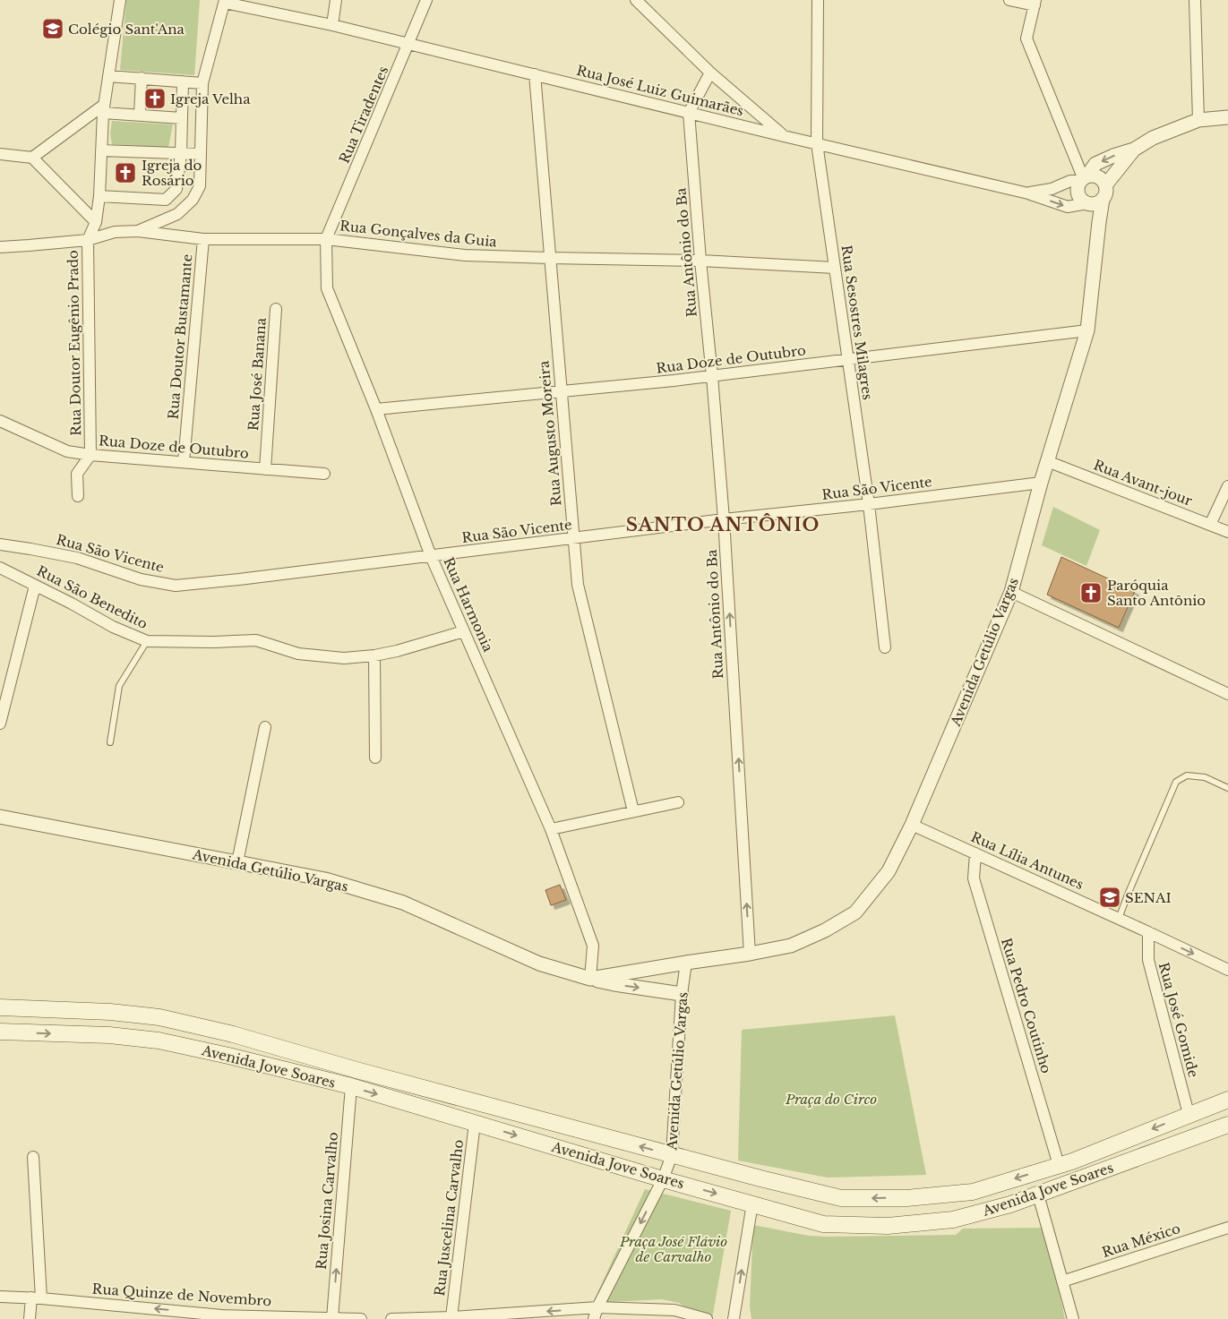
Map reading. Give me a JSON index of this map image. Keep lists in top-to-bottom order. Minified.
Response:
{"streets":{"main road":["Avenida Jove Soares"],"street":["Rua José Luiz Guimarães","Rua Tiradentes","Rua Gonçalves da Guia","Rua Antônio do Ba","Rua Sesostres Milagres","Rua Doutor Bustamante","Rua Doutor Eugênio Prado","Rua Doze de Outubro","Rua José Banana","Rua Augusto Moreira","Rua Avant-jour","Rua São Vicente","Rua São Benedito","Rua Harmonia","Avenida Getúlio Vargas","Rua Lília Antunes","Rua Pedro Coutinho","Rua José Gomide","Rua Josina Carvalho","Rua Juscelina Carvalho","Rua México","Rua Quinze de Novembro"]},"crossings":[["Rua José Luiz Guimarães","Rua Tiradentes"],["Rua José Luiz Guimarães","Rua Antônio do Ba"],["Rua José Luiz Guimarães","Rua Sesostres Milagres"],["Rua José Luiz Guimarães","Rua Augusto Moreira"],["Rua José Luiz Guimarães","Avenida Getúlio Vargas"],["Rua Tiradentes","Rua Gonçalves da Guia"],["Rua Tiradentes","Rua Harmonia"],["Rua Gonçalves da Guia","Rua Antônio do Ba"],["Rua Gonçalves da Guia","Rua Sesostres Milagres"],["Rua Gonçalves da Guia","Rua Doutor Bustamante"],["Rua Gonçalves da Guia","Rua Doutor Eugênio Prado"],["Rua Gonçalves da Guia","Rua Augusto Moreira"],["Rua Gonçalves da Guia","Rua Harmonia"],["Rua Antônio do Ba","Rua Doze de Outubro"],["Rua Antônio do Ba","Rua São Vicente"],["Rua Antônio do Ba","Avenida Getúlio Vargas"],["Rua Sesostres Milagres","Rua Doze de Outubro"],["Rua Sesostres Milagres","Rua São Vicente"],["Rua Doutor Bustamante","Rua Doze de Outubro"],["Rua Doutor Eugênio Prado","Rua Doze de Outubro"],["Rua Doze de Outubro","Rua José Banana"],["Rua Doze de Outubro","Rua Augusto Moreira"],["Rua Doze de Outubro","Rua Harmonia"],["Rua Doze de Outubro","Avenida Getúlio Vargas"],["Rua Augusto Moreira","Rua São Vicente"],["Rua Avant-jour","Avenida Getúlio Vargas"],["Rua São Vicente","Rua Harmonia"],["Rua São Vicente","Avenida Getúlio Vargas"],["Rua São Benedito","Rua Harmonia"],["Rua Harmonia","Avenida Getúlio Vargas"],["Avenida Getúlio Vargas","Rua Lília Antunes"],["Avenida Getúlio Vargas","Avenida Jove Soares"],["Rua Lília Antunes","Rua Pedro Coutinho"],["Rua Lília Antunes","Rua José Gomide"],["Rua Pedro Coutinho","Avenida Jove Soares"],["Rua José Gomide","Avenida Jove Soares"],["Avenida Jove Soares","Rua Josina Carvalho"],["Avenida Jove Soares","Rua Juscelina Carvalho"],["Rua Josina Carvalho","Rua Quinze de Novembro"]],"one_way":["Rua Antônio do Ba","Rua Josina Carvalho","Rua Quinze de Novembro"],"districts":["SANTO ANTÔNIO"],"parks":["Praça do Circo","Praça José Flávio de Carvalho"],"places":{"school or university":["Colégio Sant'Ana","SENAI"],"church":["Igreja Velha","Igreja do Rosário","Paróquia Santo Antônio"]}}
